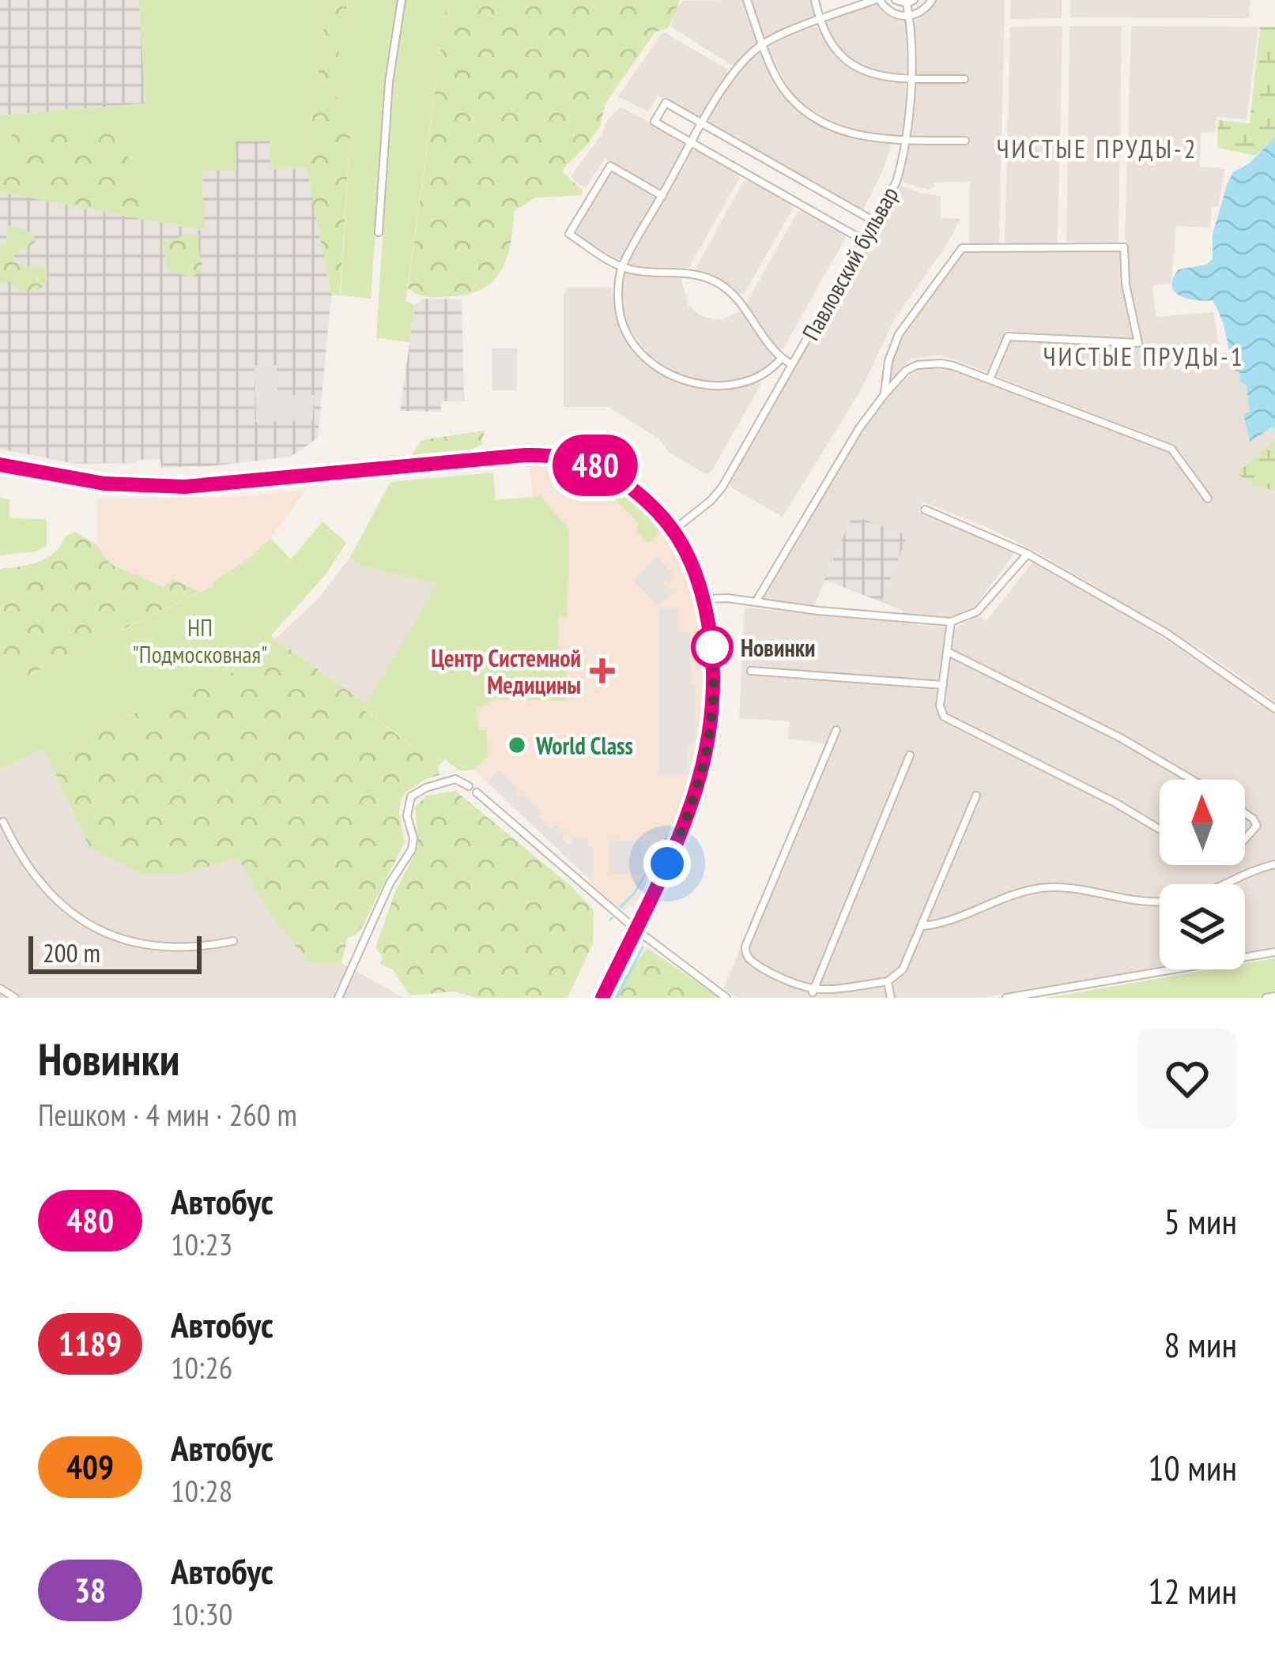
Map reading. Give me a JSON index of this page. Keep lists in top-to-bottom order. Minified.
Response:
{"streets":{"street":["Павловский бульвар"]},"districts":["ЧИСТЫЕ ПРУДЫ-2","ЧИСТЫЕ ПРУДЫ-1"],"parks":["НП \"Подмосковная\""],"places":{"other":["Новинки","World Class"],"health":["Центр Системной Медицины"]},"lines":["bus line 480"],"scale_bar":"200 m","north":"top","page":{"on_map":"480","scale":"200 m","heading":["Новинки","Пешком · 4 мин · 260 m"],"list":[{"mark":"480","name":"Автобус","note":"10:23","value":"5 мин"},{"mark":"1189","name":"Автобус","note":"10:26","value":"8 мин"},{"mark":"409","name":"Автобус","note":"10:28","value":"10 мин"},{"mark":"38","name":"Автобус","note":"10:30","value":"12 мин"}]}}
